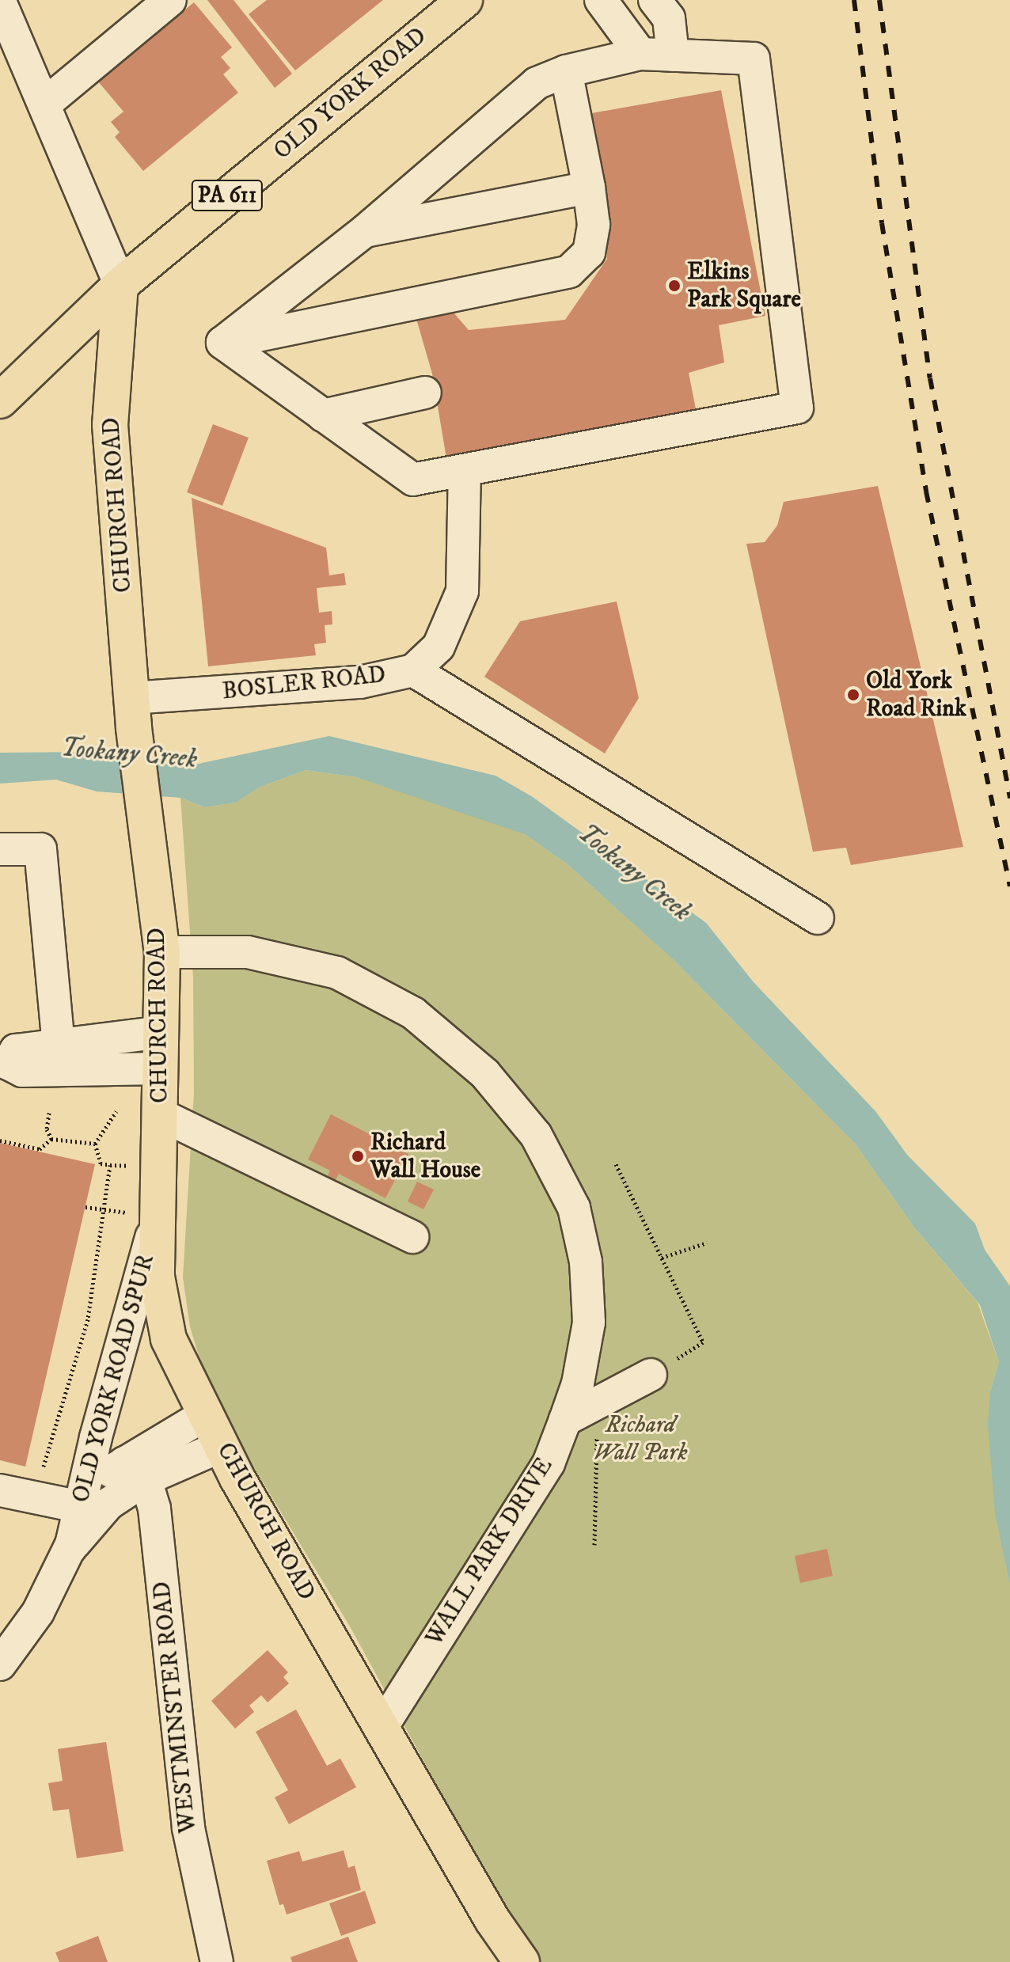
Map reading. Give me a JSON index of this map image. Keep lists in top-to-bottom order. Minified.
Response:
{"streets":{"main road":["OLD YORK ROAD","PA 611","CHURCH ROAD"],"street":["BOSLER ROAD","OLD YORK ROAD SPUR","WALL PARK DRIVE","WESTMINSTER ROAD"]},"crossings":[["OLD YORK ROAD","CHURCH ROAD"],["CHURCH ROAD","BOSLER ROAD"],["CHURCH ROAD","OLD YORK ROAD SPUR"],["CHURCH ROAD","WALL PARK DRIVE"],["OLD YORK ROAD SPUR","WESTMINSTER ROAD"]],"water":["Tookany Creek"],"parks":["Richard Wall Park"],"places":["Elkins Park Square","Old York Road Rink","Richard Wall House"]}
